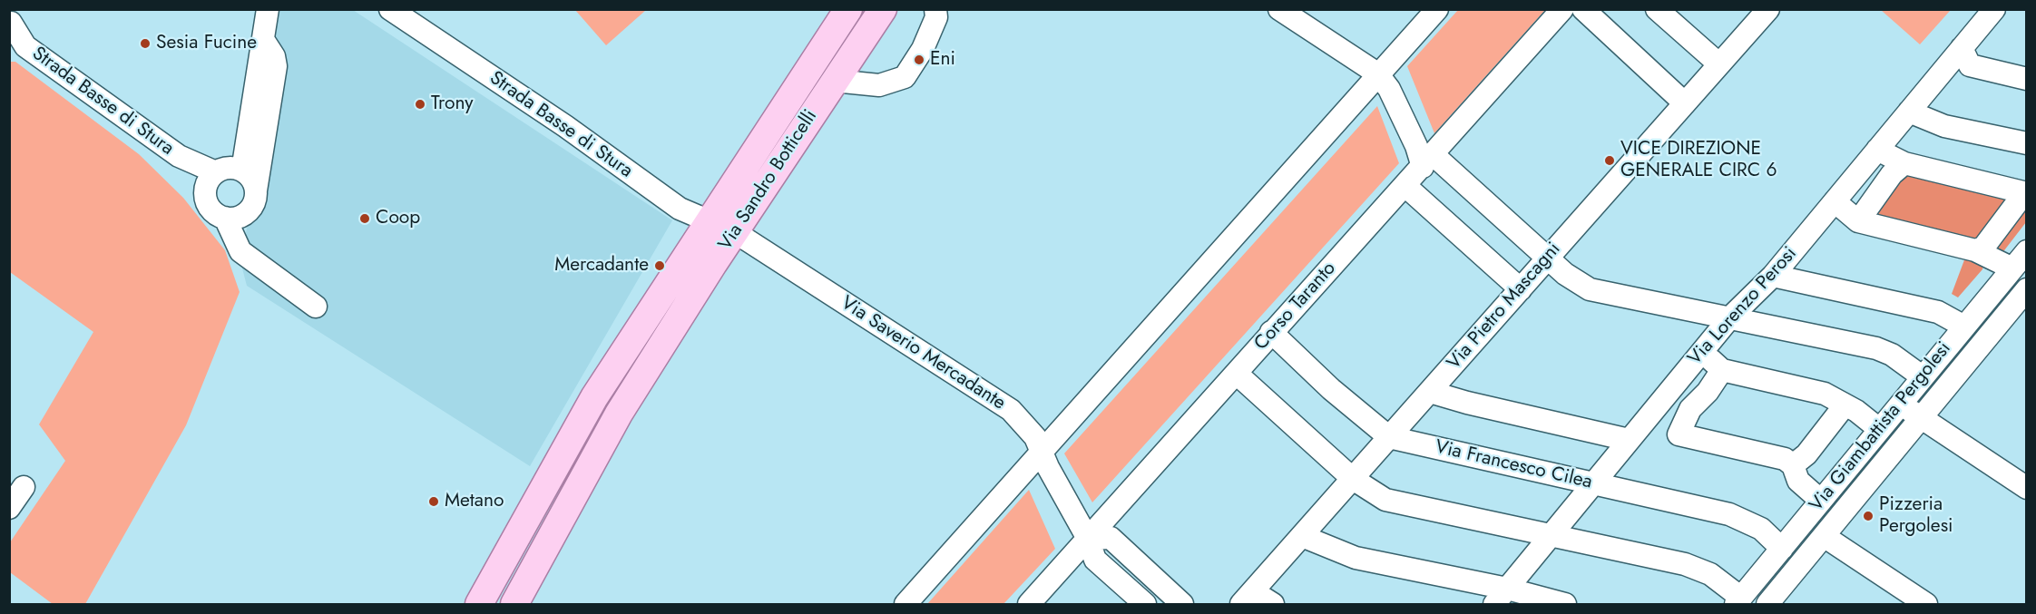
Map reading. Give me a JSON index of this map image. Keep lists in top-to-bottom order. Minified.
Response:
{"streets":{"main road":["Via Sandro Botticelli"],"street":["Strada Basse di Stura","Corso Taranto","Via Pietro Mascagni","Via Lorenzo Perosi","Via Saverio Mercadante","Via Giambattista Pergolesi","Via Francesco Cilea"]},"crossings":[["Strada Basse di Stura","Via Sandro Botticelli"],["Strada Basse di Stura","Via Saverio Mercadante"],["Via Sandro Botticelli","Via Saverio Mercadante"],["Corso Taranto","Via Saverio Mercadante"],["Corso Taranto","Via Francesco Cilea"],["Via Pietro Mascagni","Via Francesco Cilea"],["Via Lorenzo Perosi","Via Francesco Cilea"],["Via Giambattista Pergolesi","Via Francesco Cilea"]],"places":["Sesia Fucine","Eni","Trony","VICE DIREZIONE GENERALE CIRC 6","Coop","Mercadante","Metano","Pizzeria Pergolesi"]}
